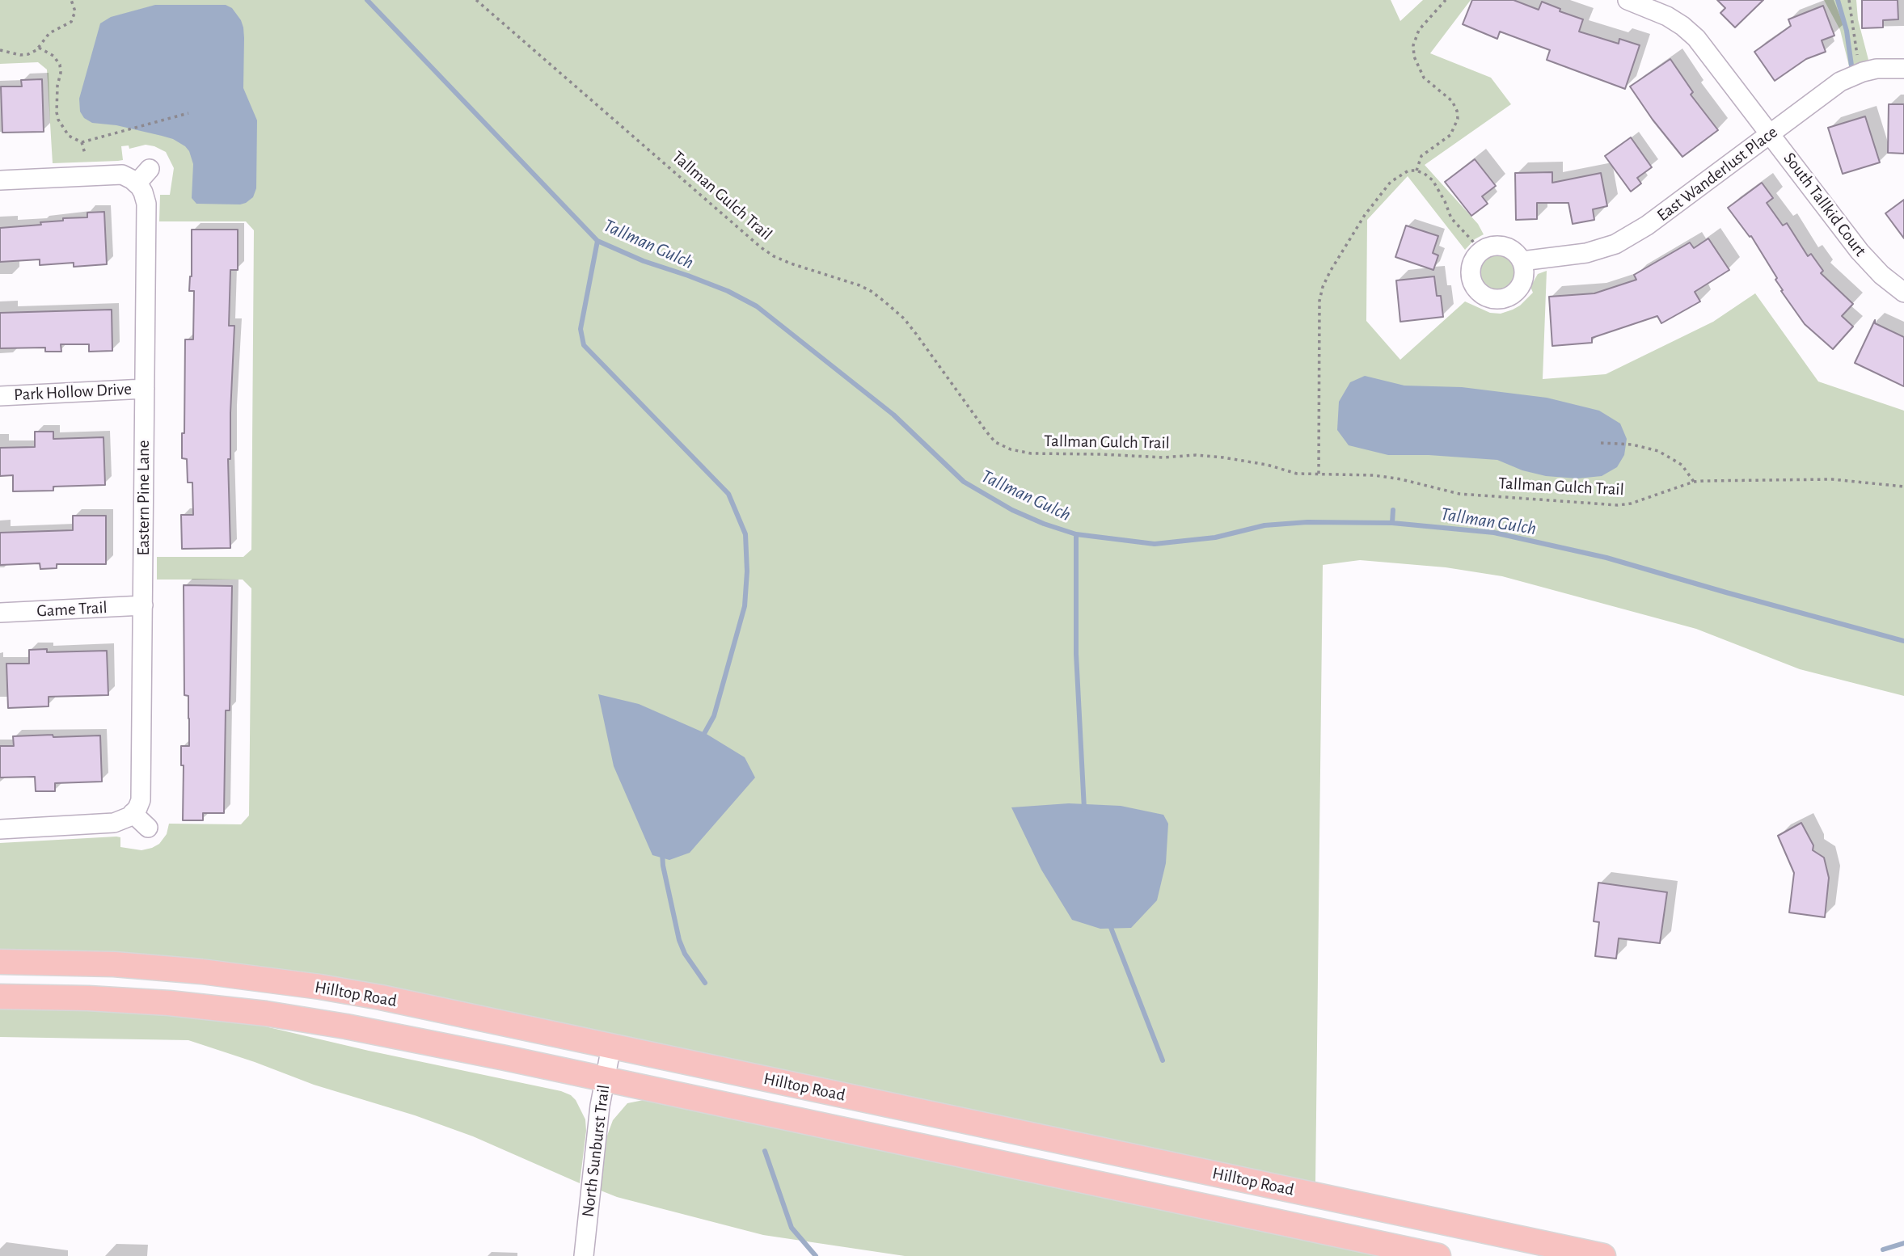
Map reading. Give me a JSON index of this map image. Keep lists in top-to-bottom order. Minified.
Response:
{"streets":{"main road":["Hilltop Road"],"street":["East Wanderlust Place","South Tallkid Court","Park Hollow Drive","Eastern Pine Lane","Game Trail","North Sunburst Trail"],"path":["Tallman Gulch Trail"]},"crossings":[["East Wanderlust Place","South Tallkid Court"],["Park Hollow Drive","Eastern Pine Lane"],["Eastern Pine Lane","Game Trail"],["Hilltop Road","North Sunburst Trail"]],"water":["Tallman Gulch"]}
